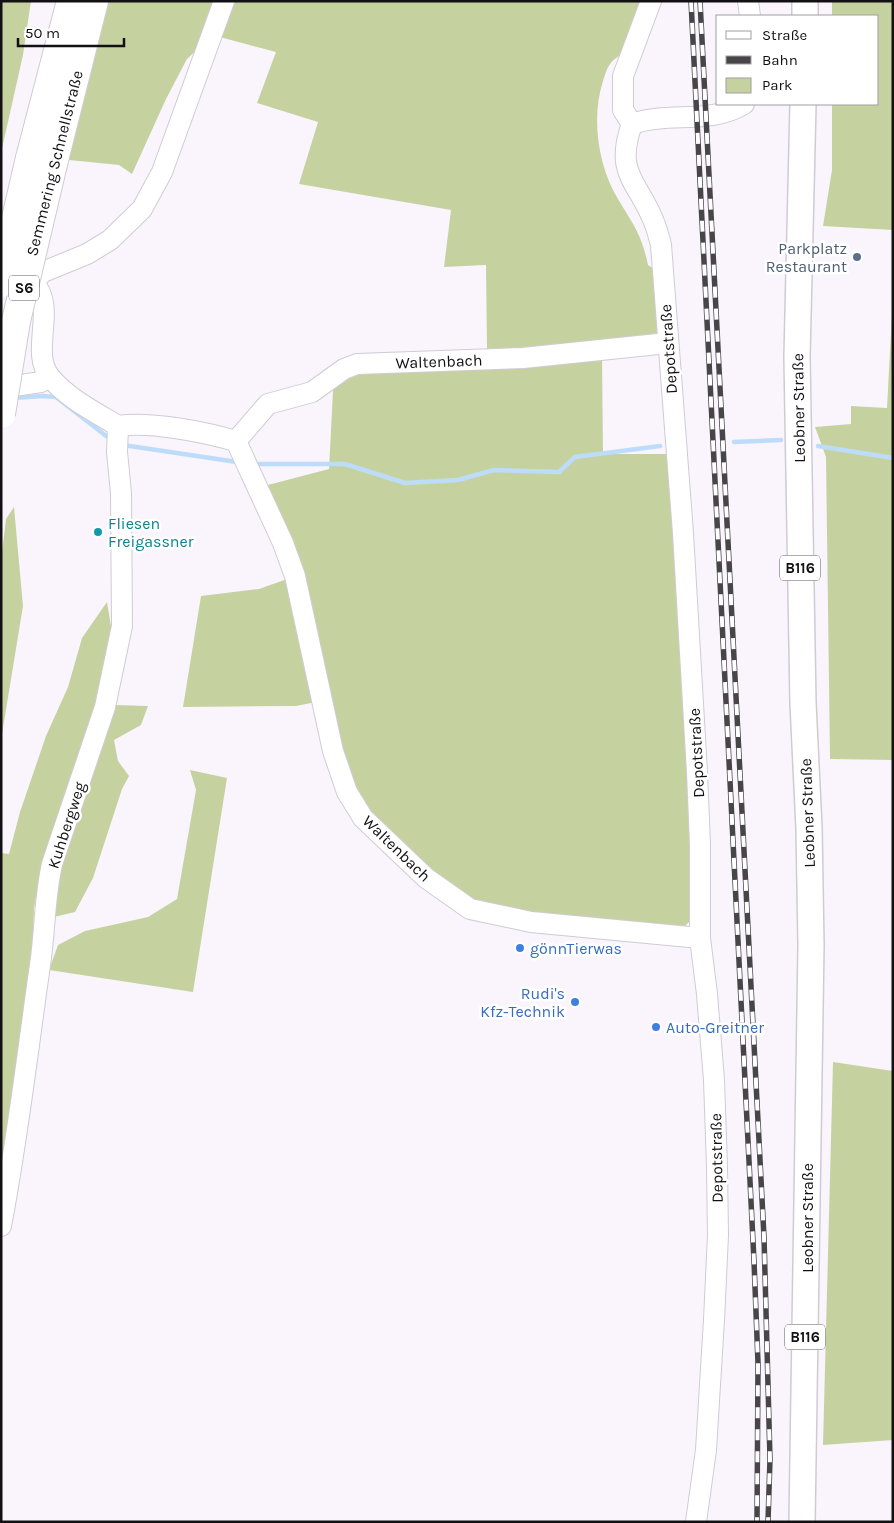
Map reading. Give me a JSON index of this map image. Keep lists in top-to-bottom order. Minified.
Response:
{"streets":{"highway":["Semmering Schnellstraße","S6"],"main road":["Leobner Straße","B116"],"street":["Depotstraße","Waltenbach","Kuhbergweg"]},"crossings":[["Depotstraße","Waltenbach"]],"places":["Parkplatz Restaurant","Fliesen Freigassner","gönnTierwas","Rudi's Kfz-Technik","Auto-Greitner"],"legend":["Straße","Bahn","Park"],"scale_bar":"50 m"}
